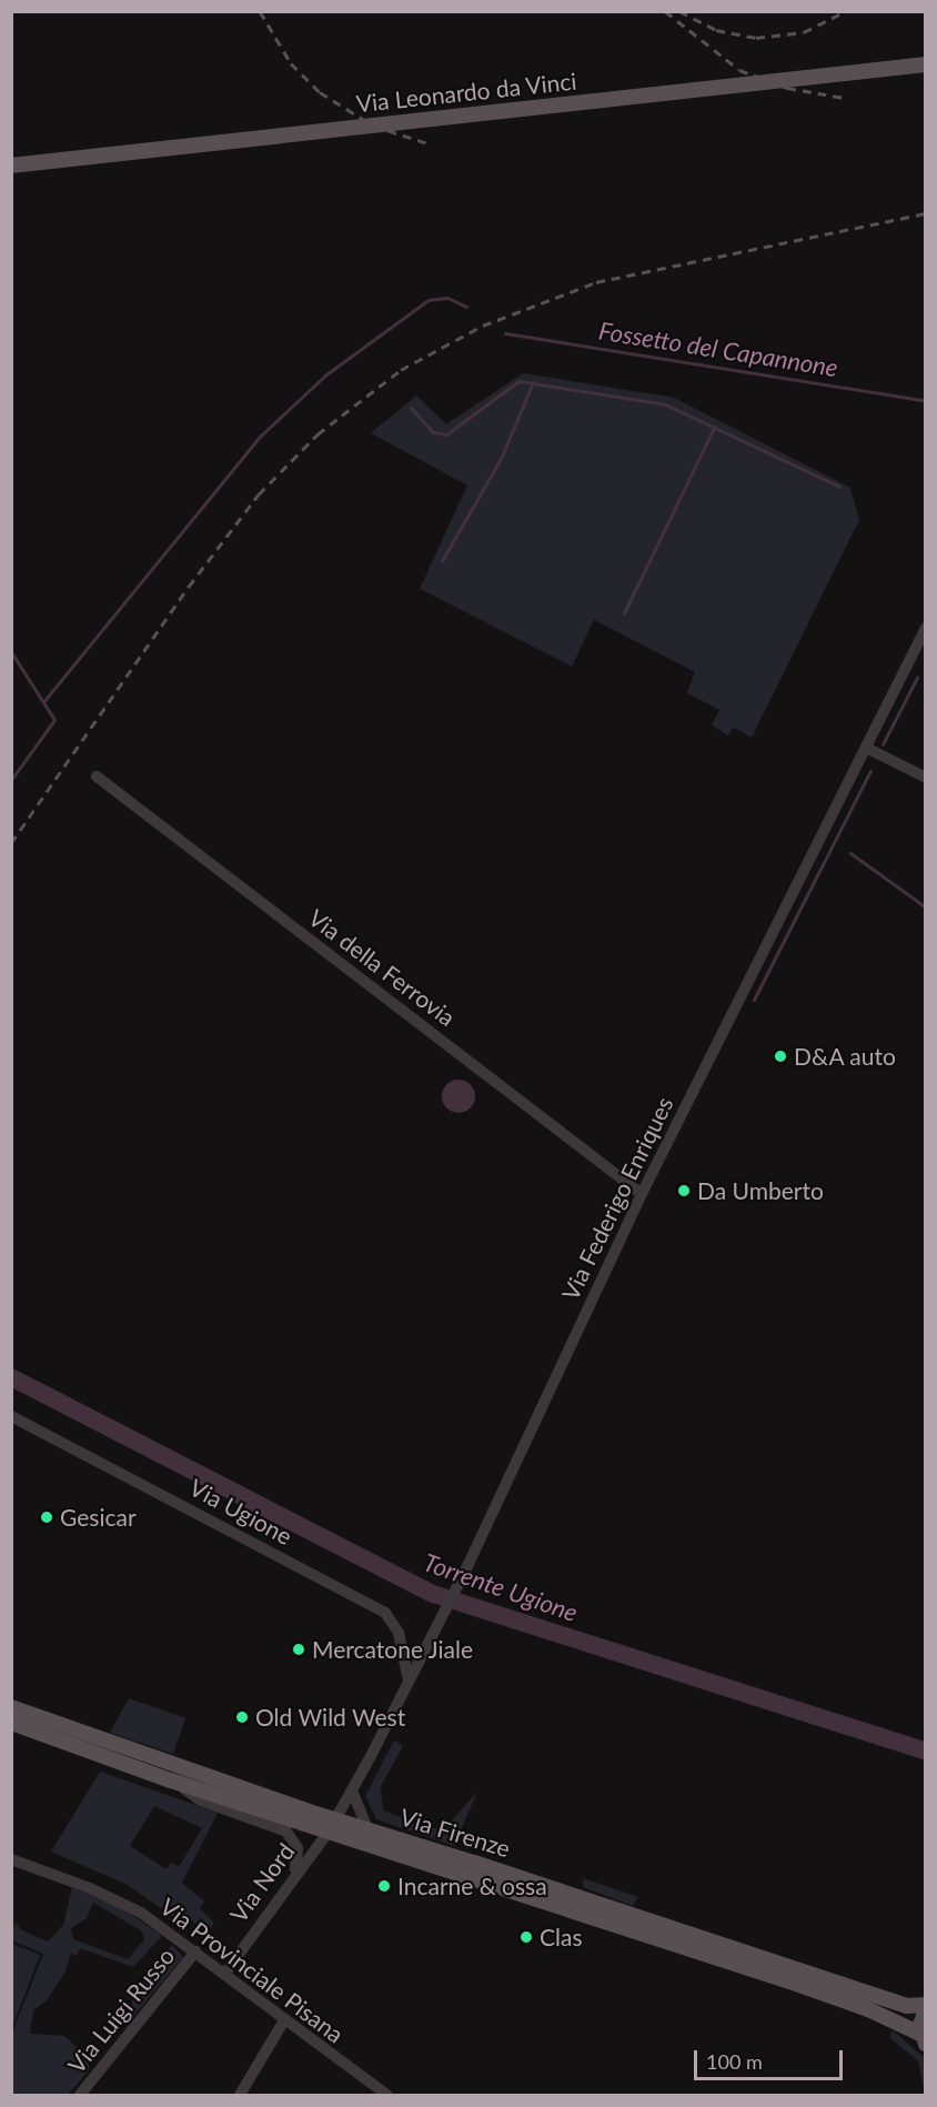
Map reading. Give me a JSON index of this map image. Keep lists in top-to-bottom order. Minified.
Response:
{"streets":{"main road":["Via Leonardo da Vinci","Via Firenze"],"street":["Via della Ferrovia","Via Federigo Enriques","Via Ugione","Via Nord","Via Provinciale Pisana","Via Luigi Russo"]},"crossings":[["Via della Ferrovia","Via Federigo Enriques"],["Via Federigo Enriques","Via Ugione"],["Via Federigo Enriques","Via Firenze"],["Via Federigo Enriques","Via Nord"],["Via Firenze","Via Nord"],["Via Nord","Via Provinciale Pisana"],["Via Provinciale Pisana","Via Luigi Russo"]],"water":["Fossetto del Capannone","Torrente Ugione"],"places":["D&A auto","Da Umberto","Gesicar","Mercatone Jiale","Old Wild West","Incarne & ossa","Clas"],"scale_bar":"100 m"}
